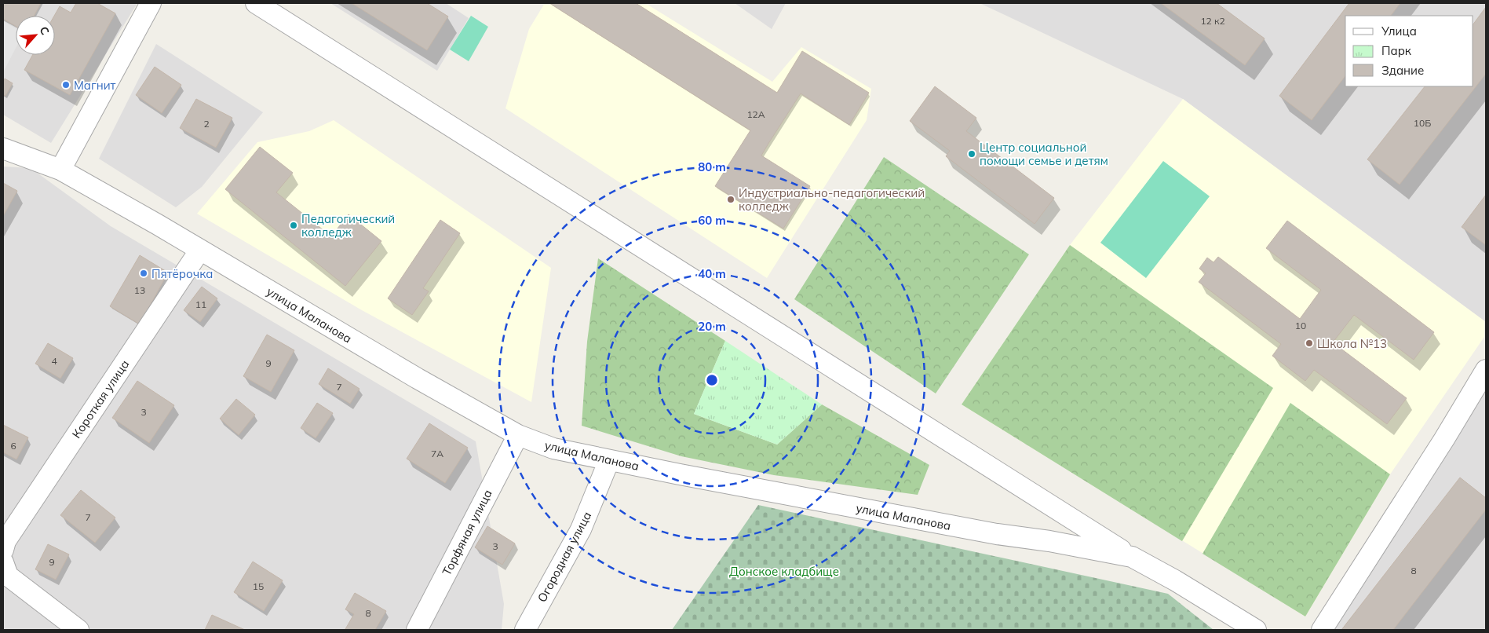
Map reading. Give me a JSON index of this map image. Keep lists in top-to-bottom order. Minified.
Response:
{"streets":{"street":["улица Маланова","Короткая улица","Торфяная улица","Огородная улица"]},"crossings":[["улица Маланова","Короткая улица"],["улица Маланова","Торфяная улица"],["улица Маланова","Огородная улица"]],"parks":["Донское кладбище"],"places":["Магнит","Центр социальной помощи семье и детям","Индустриально-педагогический колледж","Педагогический колледж","Пятёрочка","Школа №13"],"house_numbers":["12 к2","12А","10Б","2","13","11","10","4","9","7","3","6","7А","7","3","9","8","15","8"],"legend":["Улица","Парк","Здание"],"north":"top right","rings":["80 m","60 m","40 m","20 m"]}
